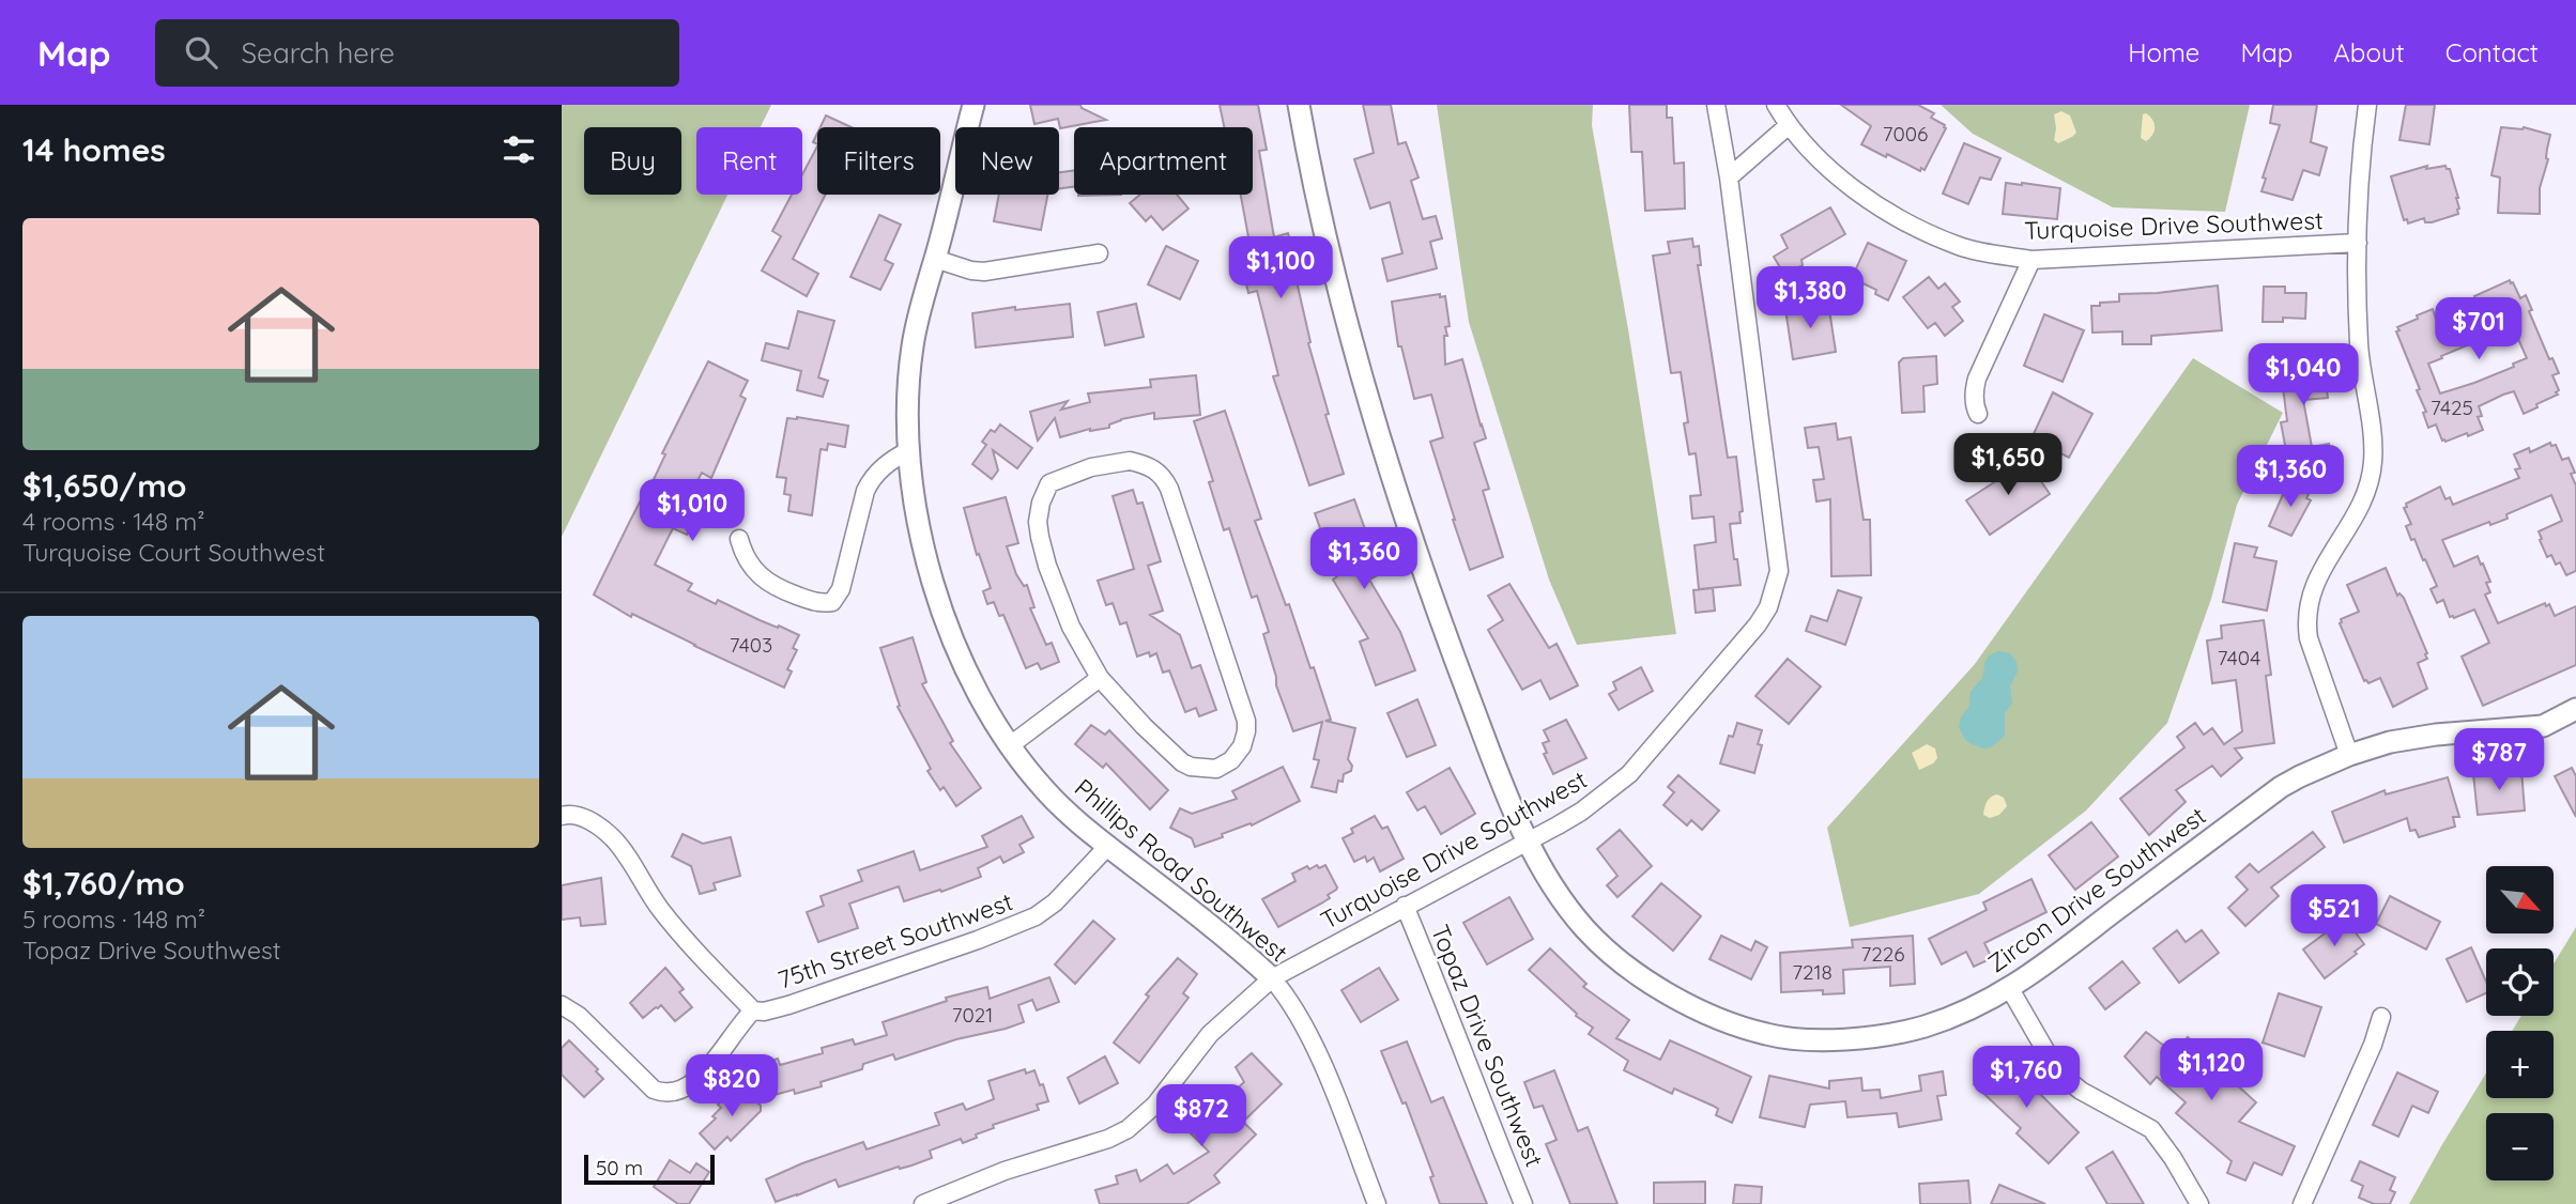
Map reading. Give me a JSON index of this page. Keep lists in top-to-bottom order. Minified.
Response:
{"streets":{"street":["Turquoise Drive Southwest","Phillips Road Southwest","Zircon Drive Southwest","75th Street Southwest","Topaz Drive Southwest"]},"crossings":[["Turquoise Drive Southwest","Phillips Road Southwest"],["Turquoise Drive Southwest","Zircon Drive Southwest"],["Turquoise Drive Southwest","Topaz Drive Southwest"],["Phillips Road Southwest","75th Street Southwest"]],"house_numbers":["7006","7425","7403","7404","7226","7218","7021"],"scale_bar":"50 m","north":"bottom right","page":{"header":"Map","search":"Search here","nav":["Home","Map","About","Contact"],"heading":"14 homes","chip":["Buy","Rent","Filters","New","Apartment"],"list":[{"name":"$1,650/mo","note":"4 rooms · 148 m² · Turquoise Court Southwest"},{"name":"$1,760/mo","note":"5 rooms · 148 m² · Topaz Drive Southwest"}],"price":["$1,100","$1,380","$701","$1,040","$1,650","$1,360","$1,010","$1,360","$787","$521","$1,120","$1,760","$820","$872"],"map_buttons":["+","−"],"scale":"50 m"}}
